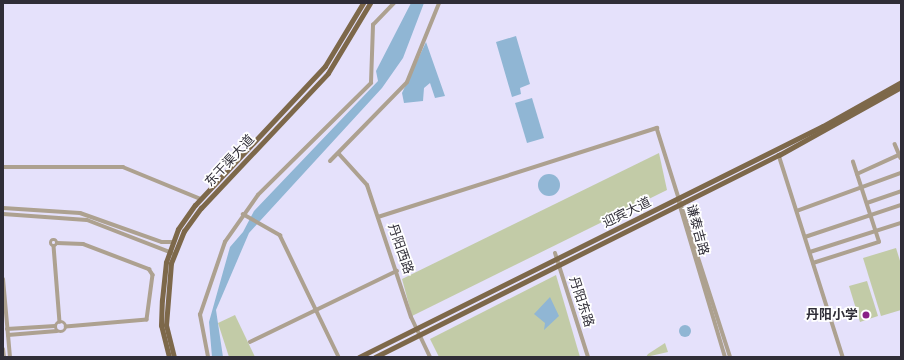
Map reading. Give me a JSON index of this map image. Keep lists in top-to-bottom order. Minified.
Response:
{"streets":{"main road":["东干渠大道","迎宾大道"],"street":["谦泰吉路","丹阳西路","丹阳东路"]},"crossings":[["迎宾大道","谦泰吉路"],["迎宾大道","丹阳西路"],["迎宾大道","丹阳东路"]],"places":["丹阳小学"]}
